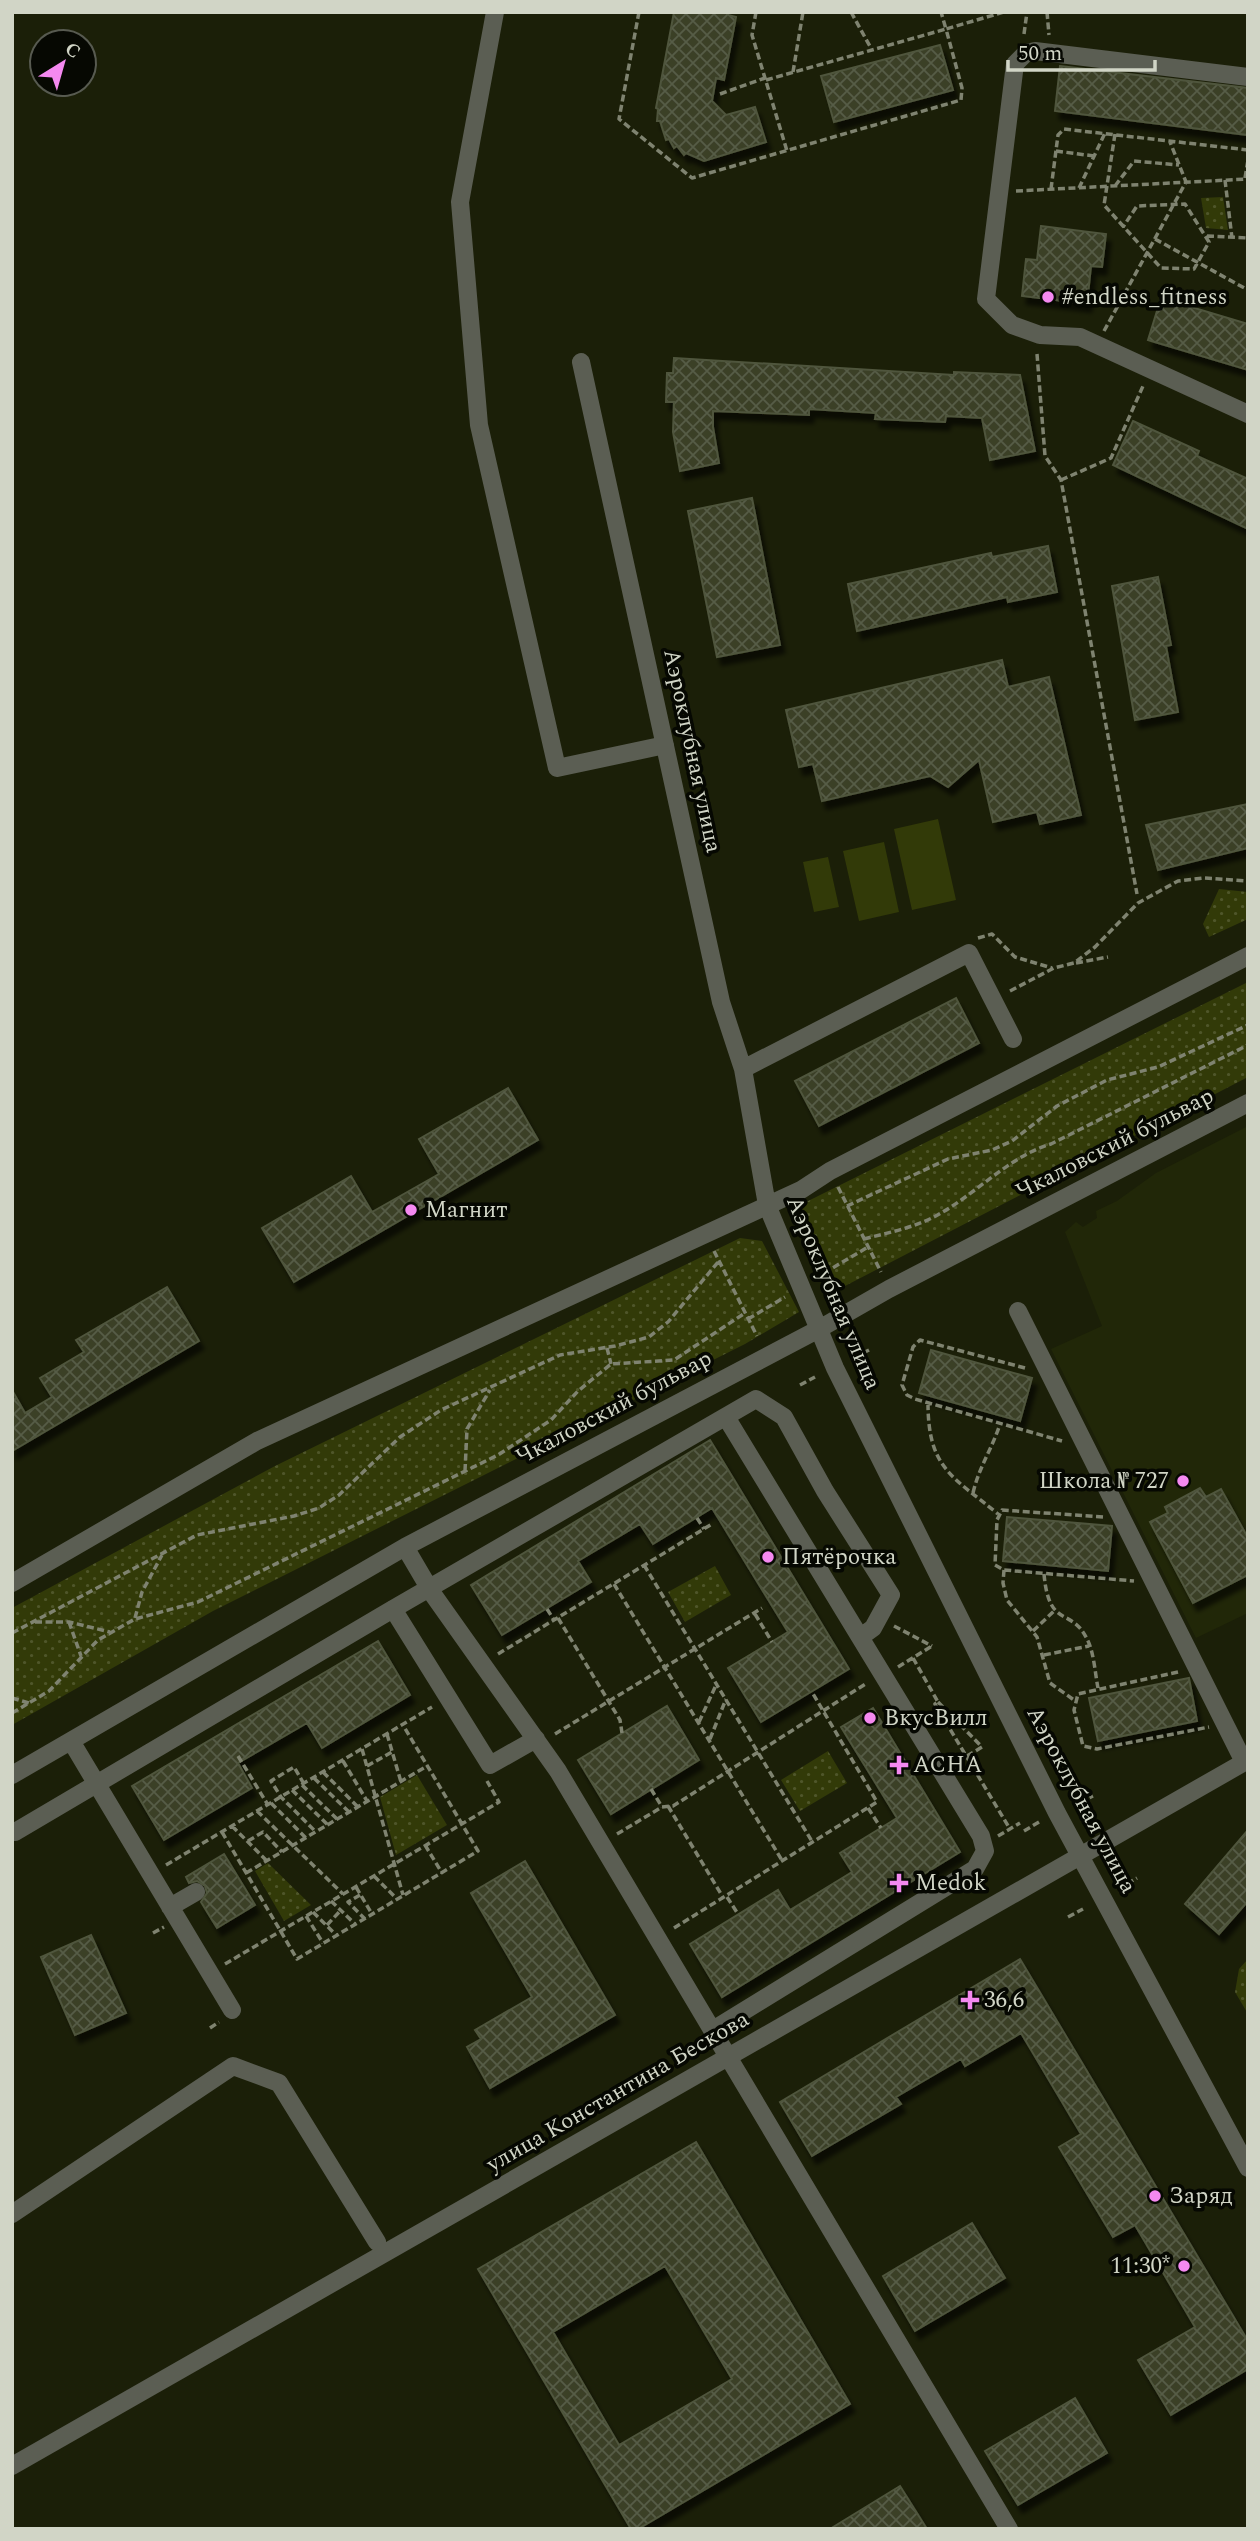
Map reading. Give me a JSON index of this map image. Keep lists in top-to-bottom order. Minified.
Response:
{"streets":{"street":["Аэроклубная улица","Чкаловский бульвар","улица Константина Бескова"]},"crossings":[["Аэроклубная улица","Чкаловский бульвар"],["Аэроклубная улица","улица Константина Бескова"]],"places":{"other":["#endless_fitness","Магнит","Школа № 727","Пятёрочка","ВкусВилл","Заряд","11:30*"],"health":["АСНА","Medok","36,6"]},"scale_bar":"50 m","north":"top right"}
